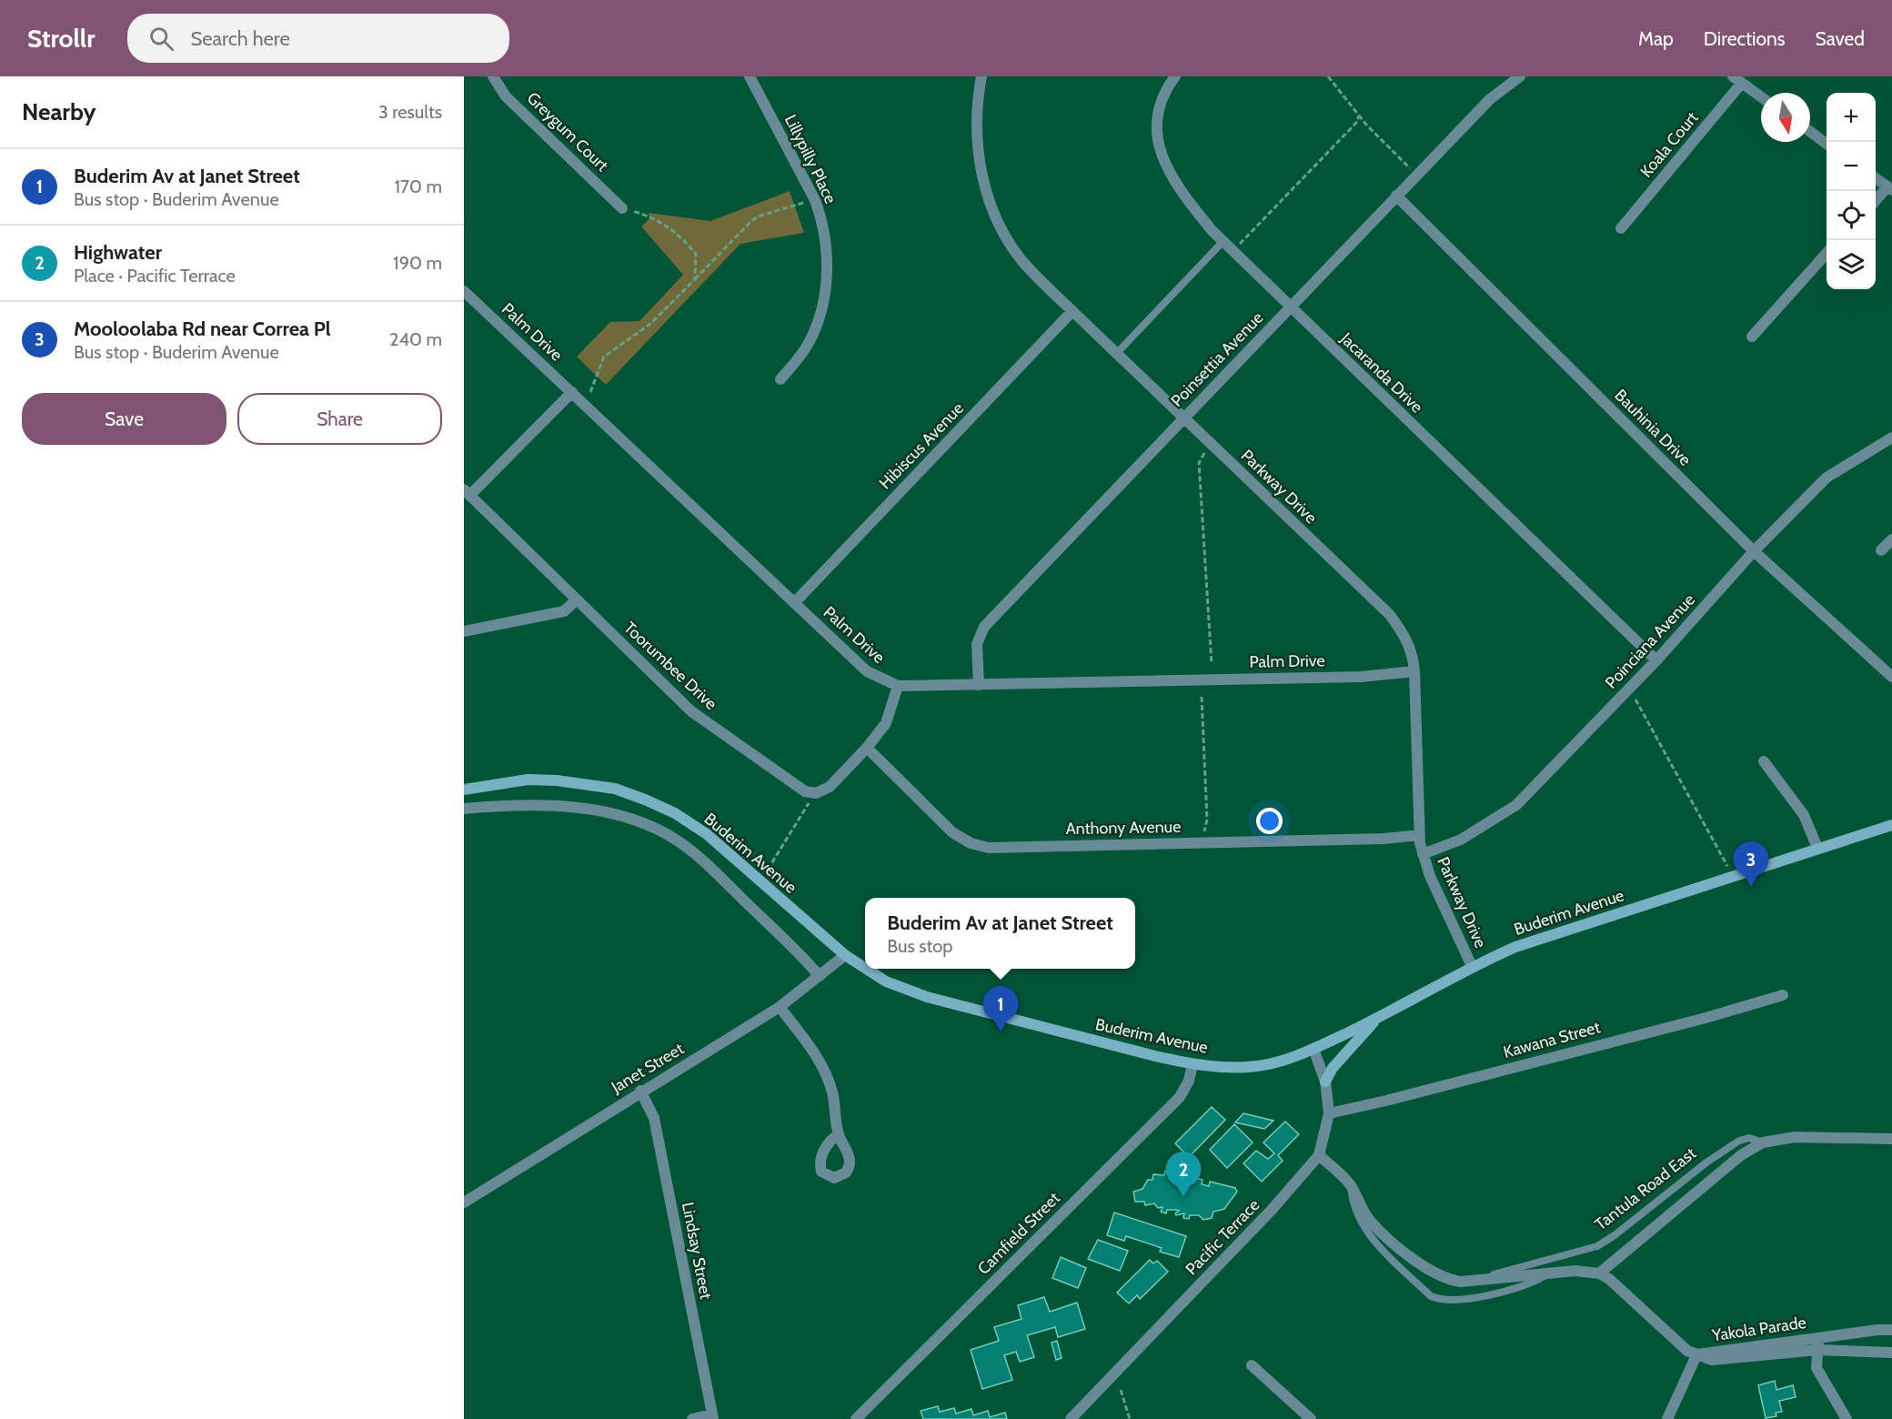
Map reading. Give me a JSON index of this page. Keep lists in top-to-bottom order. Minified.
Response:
{"streets":{"main road":["Buderim Avenue"],"street":["Greygum Court","Koala Court","Lillypilly Place","Palm Drive","Poinsettia Avenue","Jacaranda Drive","Bauhinia Drive","Hibiscus Avenue","Parkway Drive","Poinciana Avenue","Toorumbee Drive","Anthony Avenue","Kawana Street","Janet Street","Tantula Road East","Camfield Street","Pacific Terrace","Lindsay Street","Yakola Parade"]},"crossings":[["Palm Drive","Poinsettia Avenue"],["Palm Drive","Hibiscus Avenue"],["Palm Drive","Parkway Drive"],["Poinsettia Avenue","Jacaranda Drive"],["Poinsettia Avenue","Bauhinia Drive"],["Poinsettia Avenue","Parkway Drive"],["Jacaranda Drive","Poinciana Avenue"],["Bauhinia Drive","Poinciana Avenue"],["Hibiscus Avenue","Parkway Drive"],["Parkway Drive","Poinciana Avenue"],["Parkway Drive","Anthony Avenue"],["Parkway Drive","Buderim Avenue"],["Buderim Avenue","Janet Street"],["Buderim Avenue","Camfield Street"],["Buderim Avenue","Pacific Terrace"],["Kawana Street","Pacific Terrace"],["Janet Street","Lindsay Street"],["Tantula Road East","Pacific Terrace"]],"north":"bottom","page":{"header":"Strollr","search":"Search here","nav":["Map","Directions","Saved"],"heading":["Nearby","3 results"],"map_buttons":["+","−"],"list":[{"mark":"1","name":"Buderim Av at Janet Street","note":"Bus stop · Buderim Avenue","value":"170 m"},{"mark":"2","name":"Highwater","note":"Place · Pacific Terrace","value":"190 m"},{"mark":"3","name":"Mooloolaba Rd near Correa Pl","note":"Bus stop · Buderim Avenue","value":"240 m"}],"buttons":["Save","Share"],"pins":["3","1","2"],"popup":["Buderim Av at Janet Street","Bus stop"]}}
